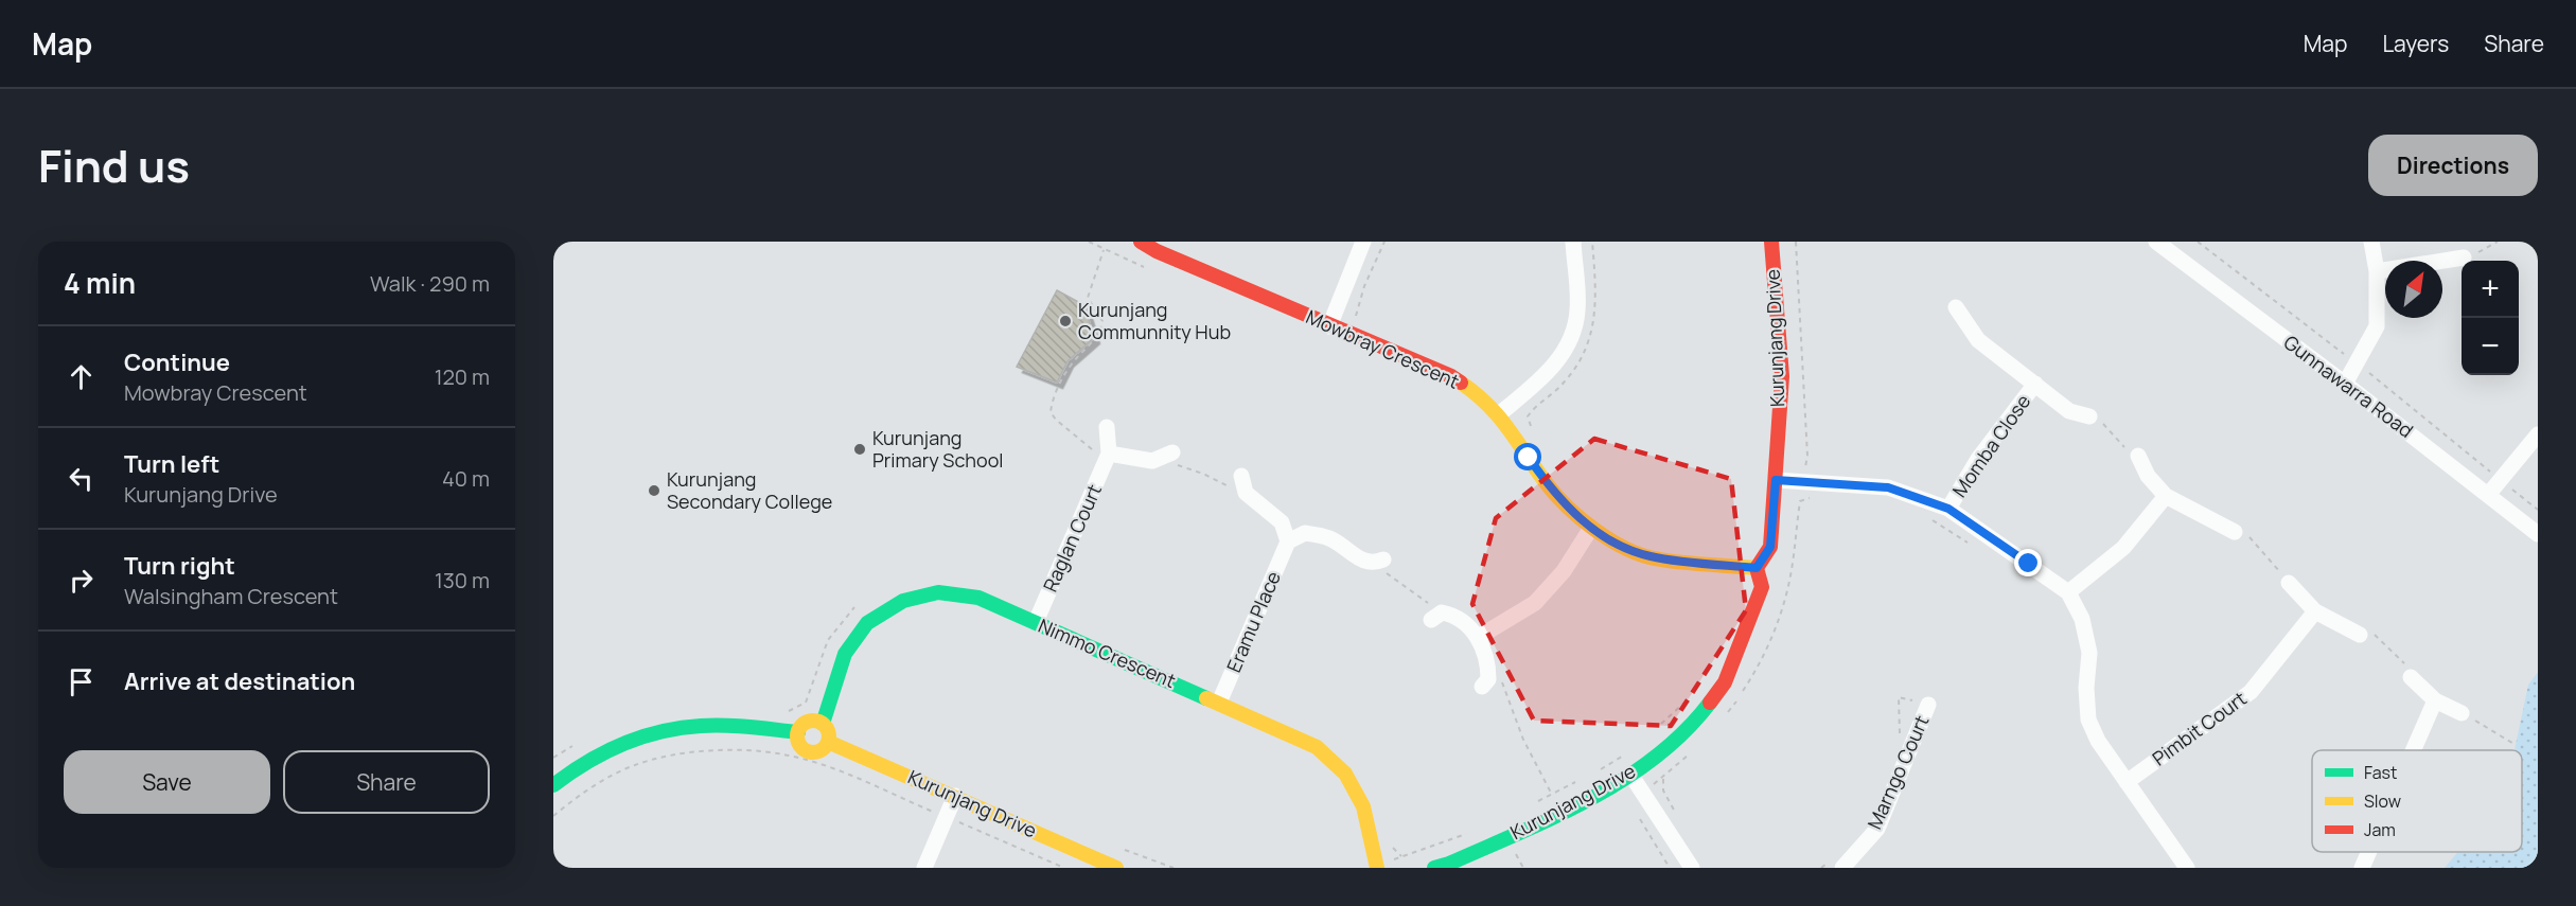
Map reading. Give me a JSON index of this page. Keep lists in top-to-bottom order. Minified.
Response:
{"streets":{"street":["Kurunjang Drive","Mowbray Crescent","Gunnawarra Road","Momba Close","Raglan Court","Eramu Place","Nimmo Crescent","Pimbit Court","Marngo Court"]},"crossings":[["Kurunjang Drive","Mowbray Crescent"],["Kurunjang Drive","Nimmo Crescent"],["Raglan Court","Nimmo Crescent"],["Eramu Place","Nimmo Crescent"]],"places":["Kurunjang Communnity Hub","Kurunjang Primary School","Kurunjang Secondary College"],"legend":["Fast","Slow","Jam"],"north":"top right","page":{"header":"Map","nav":["Map","Layers","Share"],"title":"Find us","buttons":["Directions",["Save","Share"]],"heading":["4 min","Walk · 290 m"],"map_buttons":["+","−"],"list":[["Continue","Mowbray Crescent","120 m"],["Turn left","Kurunjang Drive","40 m"],["Turn right","Walsingham Crescent","130 m"],"Arrive at destination"]}}
